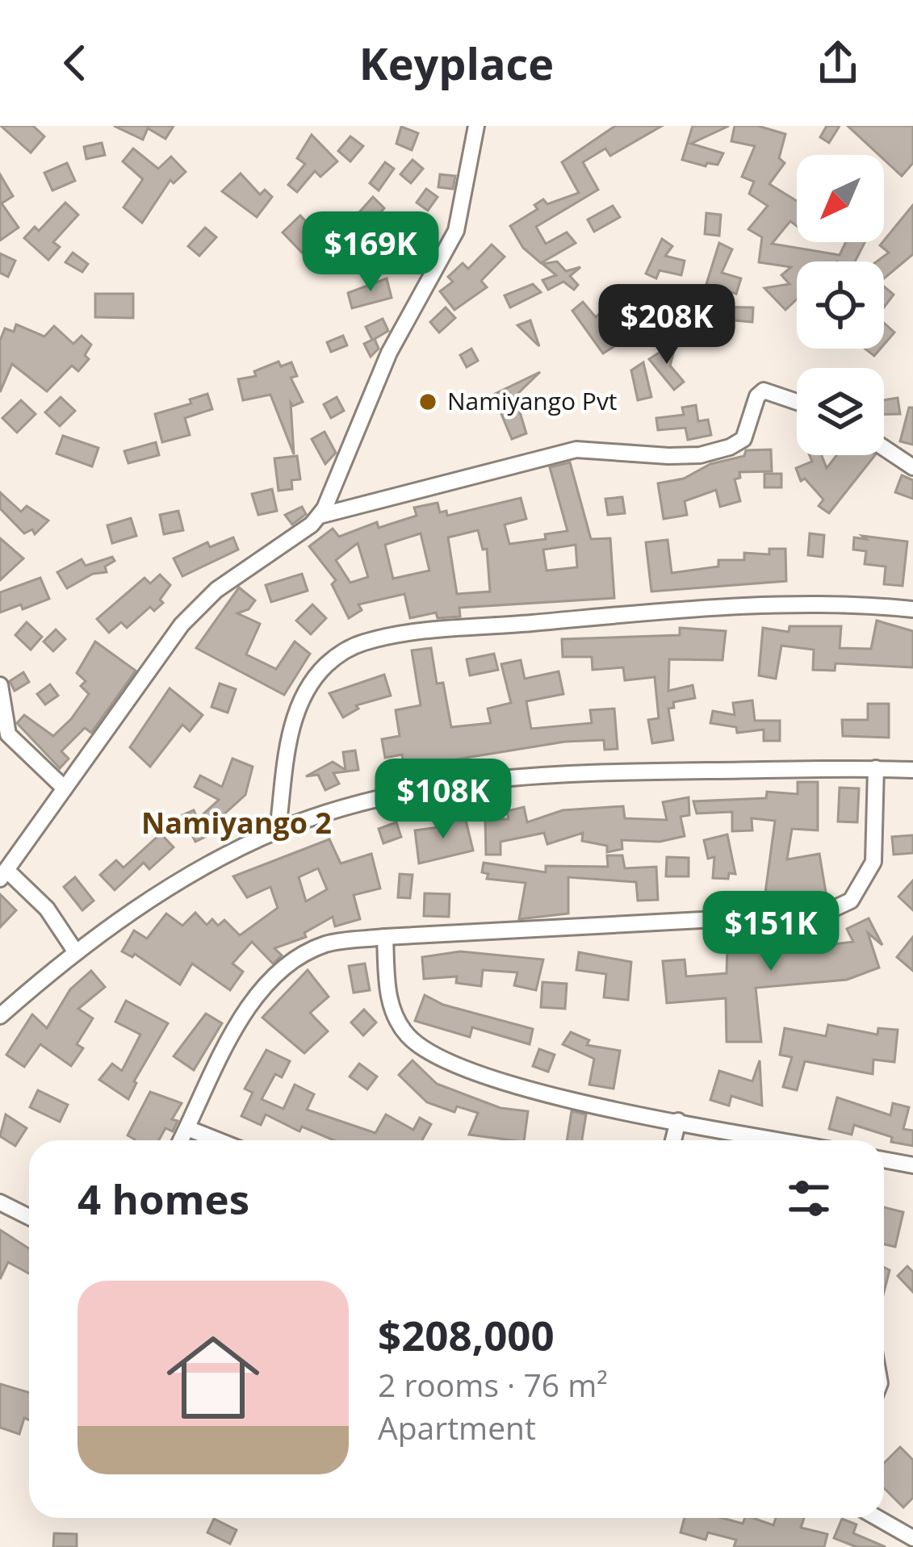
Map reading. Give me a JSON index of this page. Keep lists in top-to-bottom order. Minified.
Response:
{"districts":["Namiyango 2"],"places":["Namiyango Pvt"],"north":"bottom left","page":{"header":"Keyplace","price":["$169K","$208K","$108K","$151K"],"heading":"4 homes","list":[{"name":"$208,000","note":"2 rooms · 76 m² · Apartment"}]}}
